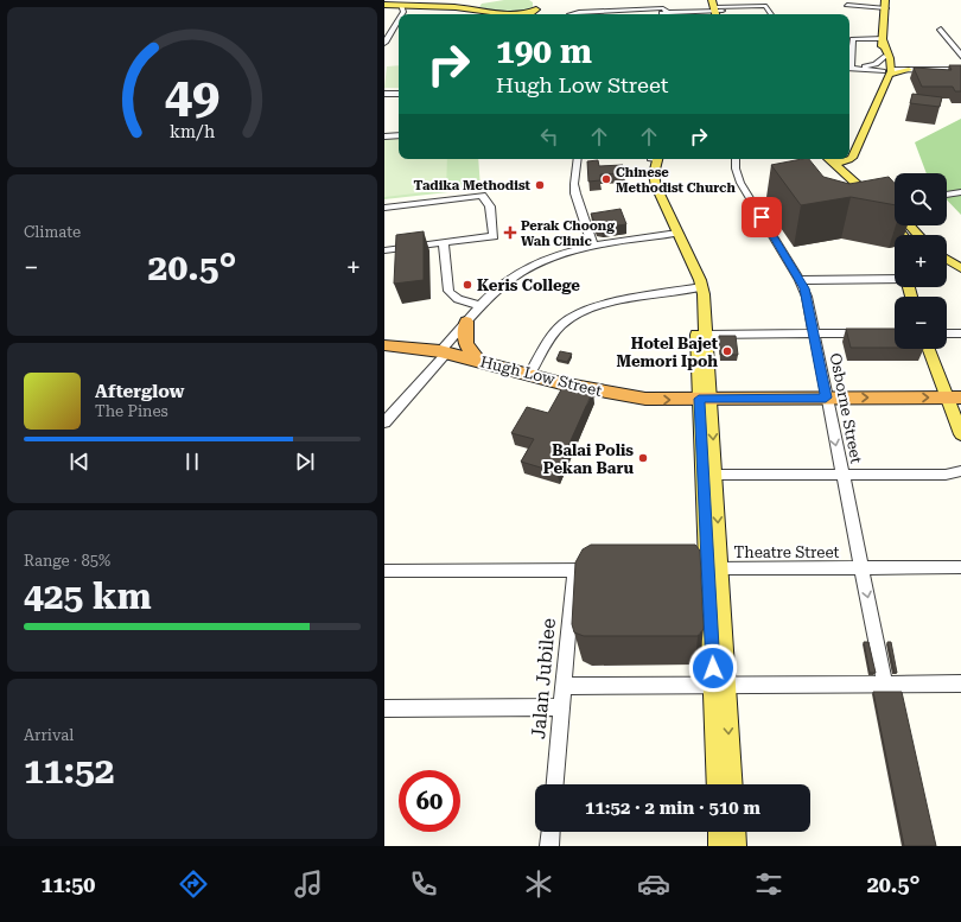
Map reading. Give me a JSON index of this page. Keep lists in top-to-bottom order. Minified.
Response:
{"streets":{"highway":["Hugh Low Street"],"street":["Osborne Street","Theatre Street","Jalan Jubilee"]},"crossings":[["Hugh Low Street","Osborne Street"],["Osborne Street","Theatre Street"]],"one_way":["Hugh Low Street","Osborne Street"],"places":{"other":["Chinese Methodist Church","Tadika Methodist","Keris College","Hotel Bajet Memori Ipoh","Balai Polis Pekan Baru"],"health":["Perak Choong Wah Clinic"]},"page":{"turn":["190 m","Hugh Low Street"],"map_buttons":["+","−"],"tile":["Climate",["Range · 85%","425 km"],["Arrival","11:52"]],"heat":["−","20.5°","+"],"song":["Afterglow","The Pines"],"limit":"60","trip":"11:52 · 2 min · 510 m","tabs":["11:50","20.5°"],"gauge":["49","km/h"]}}
